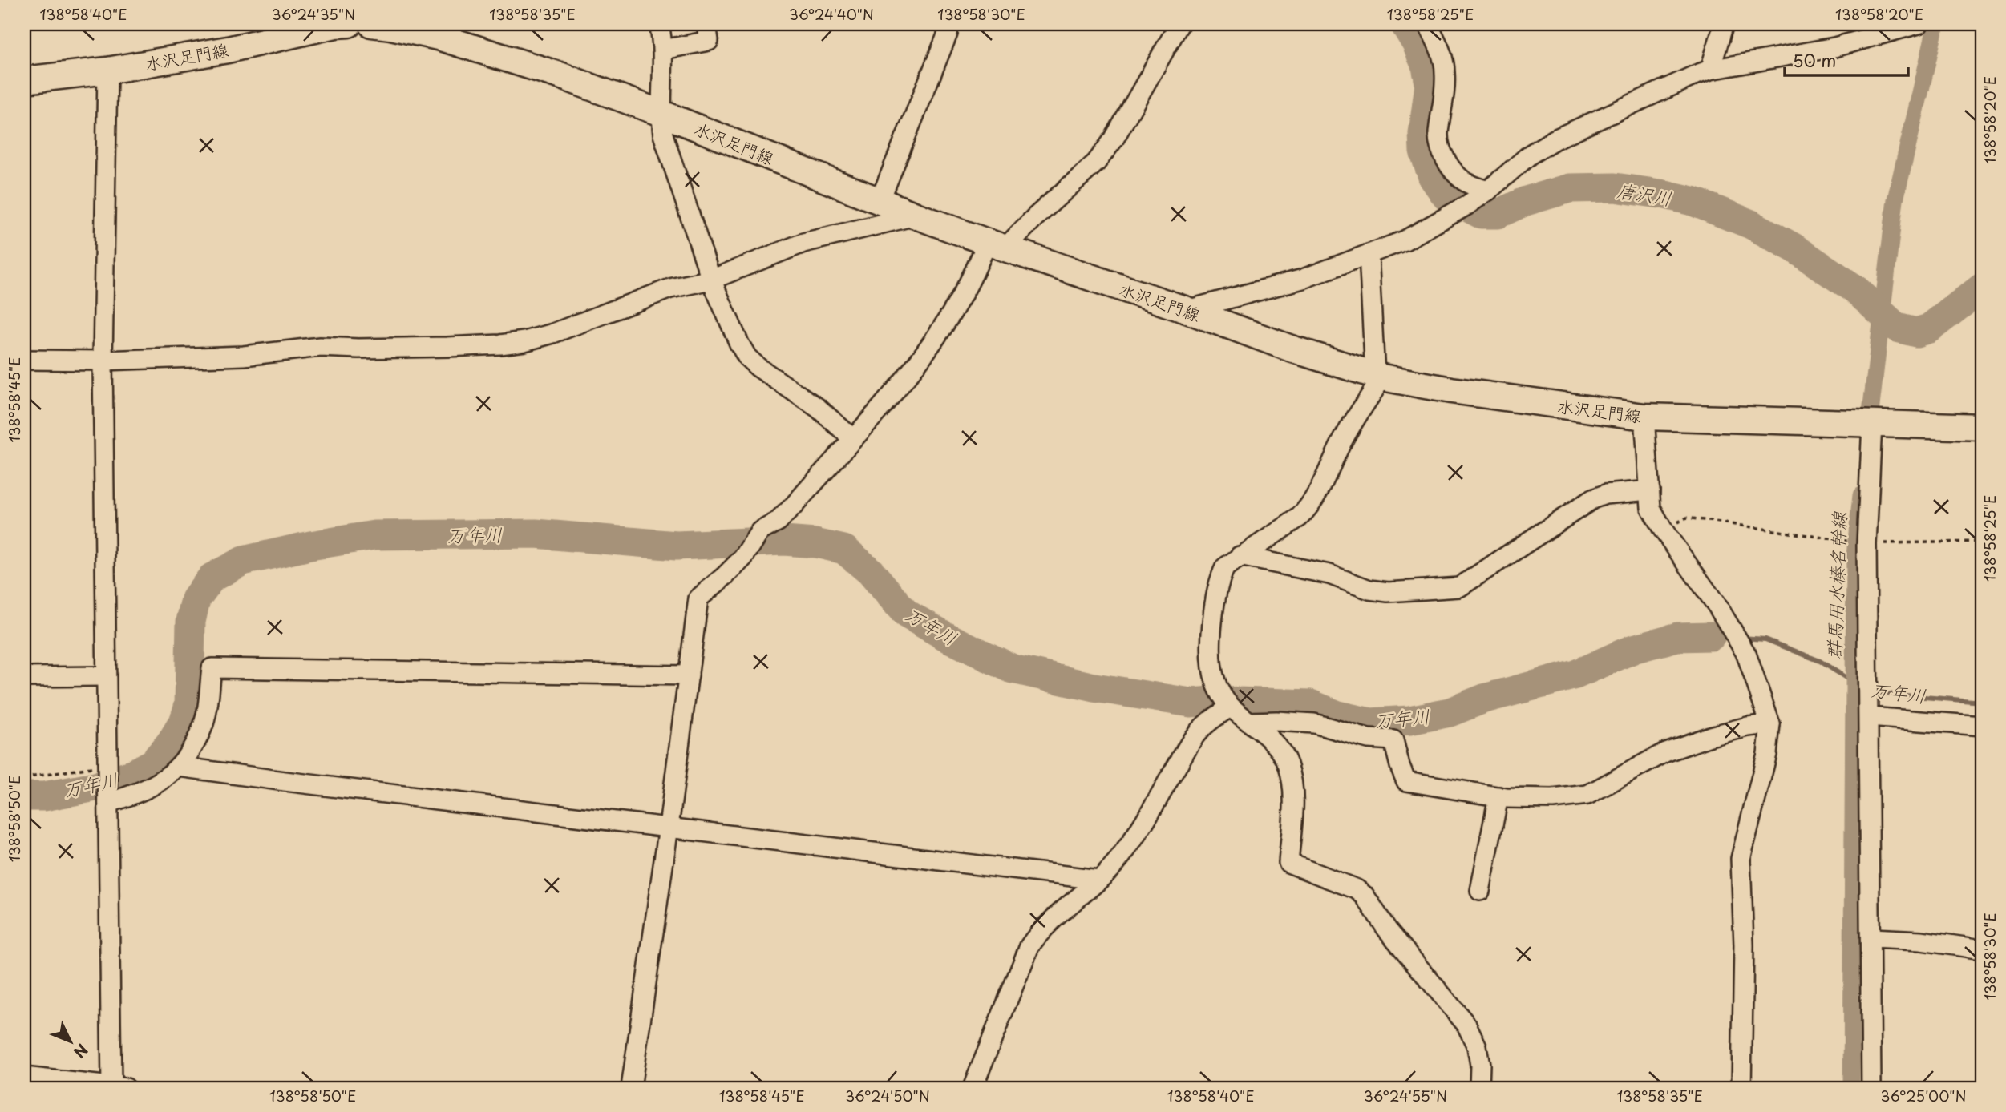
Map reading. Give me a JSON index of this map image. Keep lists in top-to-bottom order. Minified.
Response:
{"streets":{"main road":["水沢足門線"]},"water":["唐沢川","万年川","群馬用水榛名幹線"],"scale_bar":"50 m","north":"bottom right","coordinates":["138°58'40\"E","36°24'35\"N","138°58'35\"E","36°24'40\"N","138°58'30\"E","138°58'25\"E","138°58'20\"E","138°58'45\"E","138°58'50\"E","36°24'50\"N","36°24'55\"N","36°25'00\"N"]}
